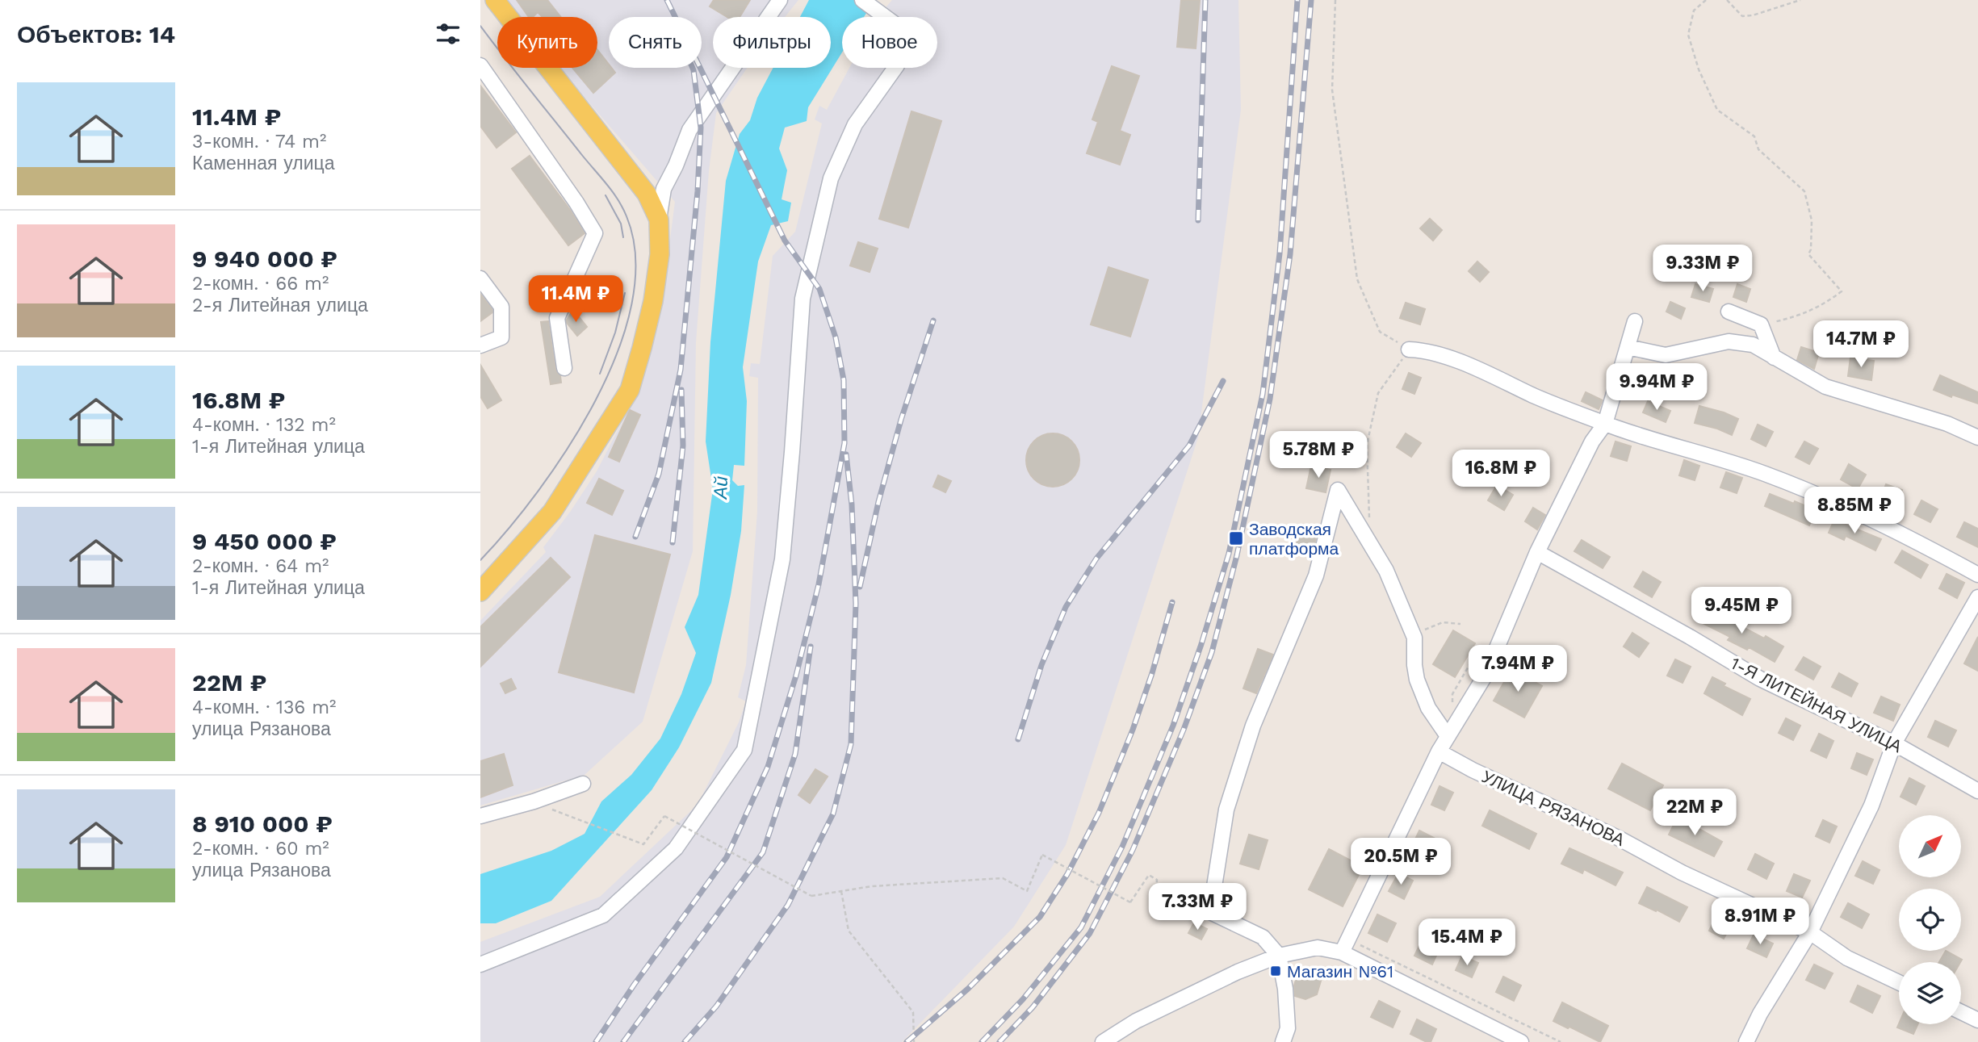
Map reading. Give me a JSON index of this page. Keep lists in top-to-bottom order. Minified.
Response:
{"streets":{"street":["1-Я ЛИТЕЙНАЯ УЛИЦА","УЛИЦА РЯЗАНОВА"]},"water":["Ай"],"places":{"transit":["Заводская платформа","Магазин №61"]},"north":"top right","page":{"heading":"Объектов: 14","chip":["Купить","Снять","Фильтры","Новое"],"list":[{"name":"11.4M ₽","note":"3-комн. · 74 m² · Каменная улица"},{"name":"9 940 000 ₽","note":"2-комн. · 66 m² · 2-я Литейная улица"},{"name":"16.8M ₽","note":"4-комн. · 132 m² · 1-я Литейная улица"},{"name":"9 450 000 ₽","note":"2-комн. · 64 m² · 1-я Литейная улица"},{"name":"22M ₽","note":"4-комн. · 136 m² · улица Рязанова"},{"name":"8 910 000 ₽","note":"2-комн. · 60 m² · улица Рязанова"}],"price":["9.33M ₽","11.4M ₽","14.7M ₽","9.94M ₽","5.78M ₽","16.8M ₽","8.85M ₽","9.45M ₽","7.94M ₽","22M ₽","20.5M ₽","7.33M ₽","8.91M ₽","15.4M ₽"]}}
